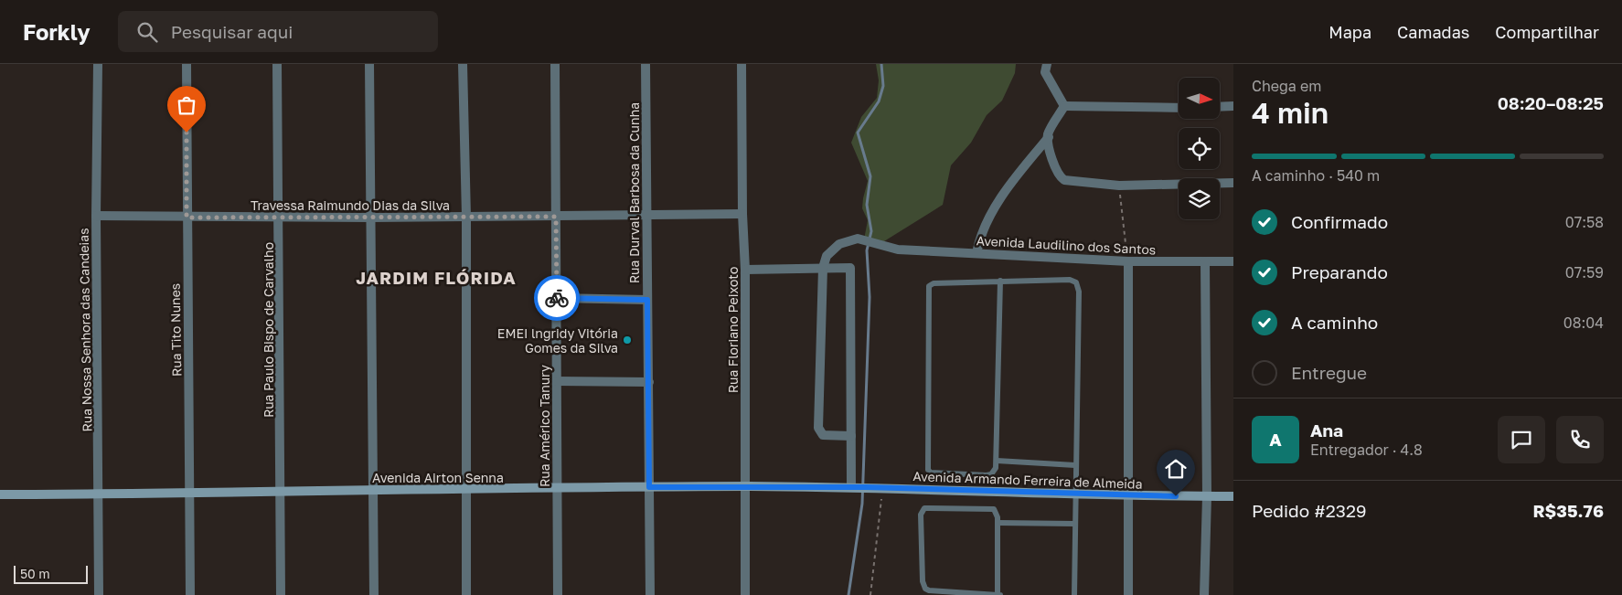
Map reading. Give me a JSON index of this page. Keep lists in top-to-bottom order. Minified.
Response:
{"streets":{"street":["Rua Durval Barbosa da Cunha","Travessa Raimundo Dias da Silva","Avenida Laudilino dos Santos","Rua Nossa Senhora das Candeias","Rua Tito Nunes","Rua Paulo Bispo de Carvalho","Rua Floriano Peixoto","Rua Américo Tanury","Avenida Airton Senna","Avenida Armando Ferreira de Almeida"]},"crossings":[["Rua Durval Barbosa da Cunha","Travessa Raimundo Dias da Silva"],["Rua Durval Barbosa da Cunha","Avenida Airton Senna"],["Travessa Raimundo Dias da Silva","Rua Nossa Senhora das Candeias"],["Travessa Raimundo Dias da Silva","Rua Tito Nunes"],["Travessa Raimundo Dias da Silva","Rua Paulo Bispo de Carvalho"],["Travessa Raimundo Dias da Silva","Rua Floriano Peixoto"],["Travessa Raimundo Dias da Silva","Rua Américo Tanury"],["Rua Nossa Senhora das Candeias","Avenida Airton Senna"],["Rua Tito Nunes","Avenida Airton Senna"],["Rua Paulo Bispo de Carvalho","Avenida Airton Senna"],["Rua Floriano Peixoto","Avenida Airton Senna"],["Rua Américo Tanury","Avenida Airton Senna"],["Avenida Airton Senna","Avenida Armando Ferreira de Almeida"]],"districts":["JARDIM FLÓRIDA"],"places":["EMEI lngridy Vitória Gomes da Silva"],"scale_bar":"50 m","north":"right","page":{"header":"Forkly","search":"Pesquisar aqui","nav":["Mapa","Camadas","Compartilhar"],"heading":["4 min","Chega em","08:20–08:25"],"panel":["Ana","Entregador · 4.8","Pedido #2329","R$35.76"],"bar":"A caminho · 540 m","list":[["Confirmado","07:58"],["Preparando","07:59"],["A caminho","08:04"],"Entregue"],"round":"A","scale":"50 m"}}
